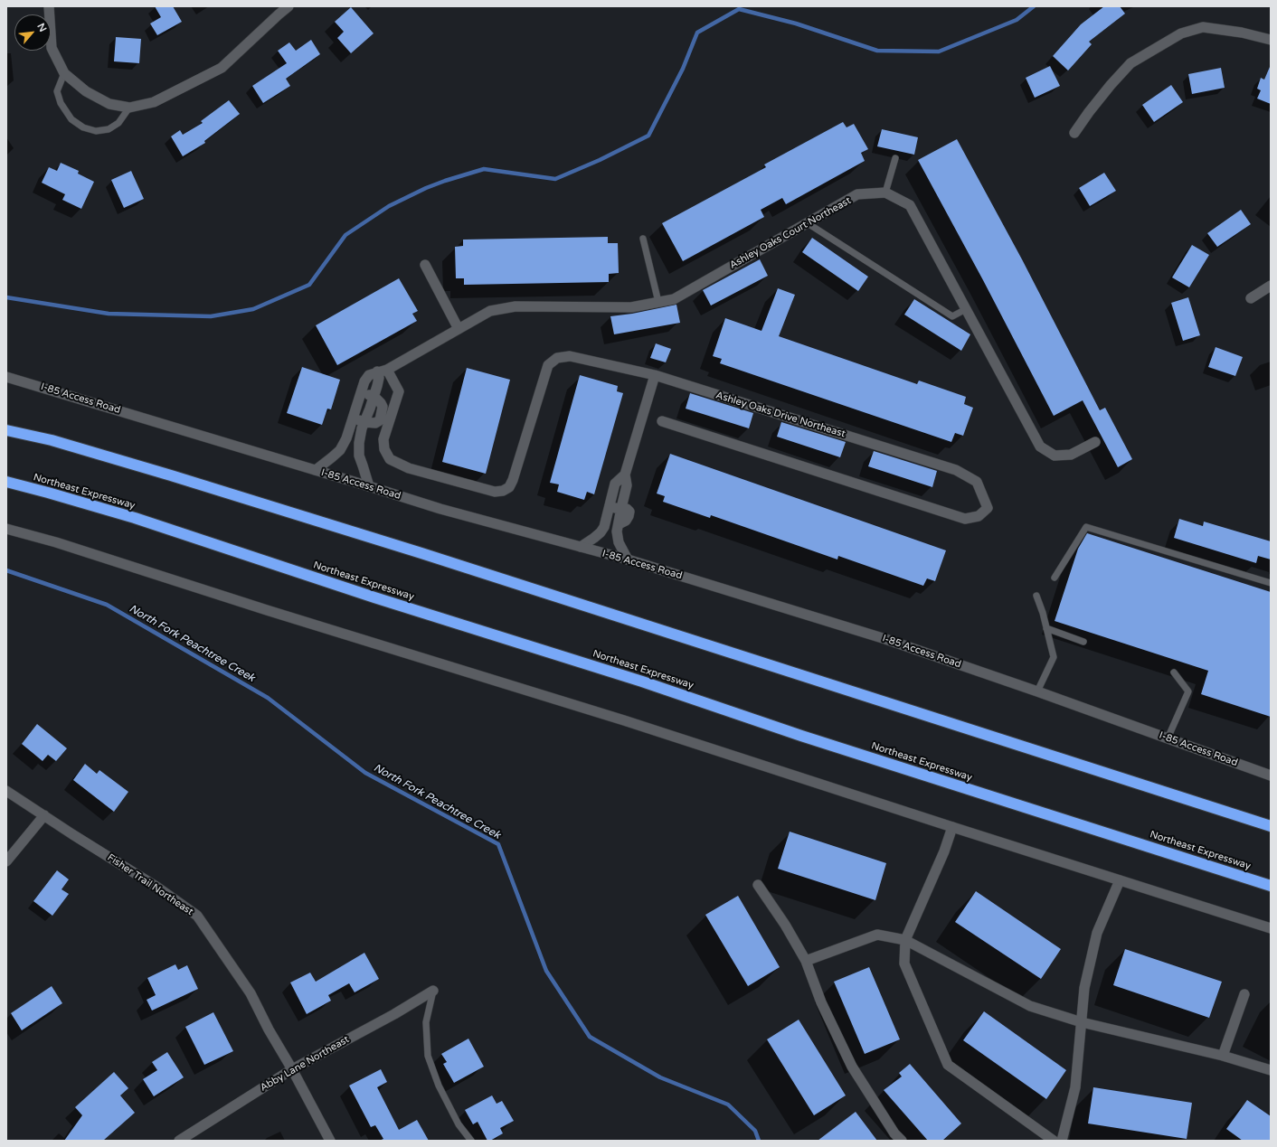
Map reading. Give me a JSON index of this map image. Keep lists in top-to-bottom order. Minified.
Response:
{"streets":{"highway":["Northeast Expressway"],"street":["Ashley Oaks Court Northeast","I-85 Access Road","Ashley Oaks Drive Northeast","Fisher Trail Northeast","Abby Lane Northeast"]},"crossings":[["Ashley Oaks Court Northeast","I-85 Access Road"],["Ashley Oaks Court Northeast","Ashley Oaks Drive Northeast"],["Fisher Trail Northeast","Abby Lane Northeast"]],"water":["North Fork Peachtree Creek"],"north":"top right"}
